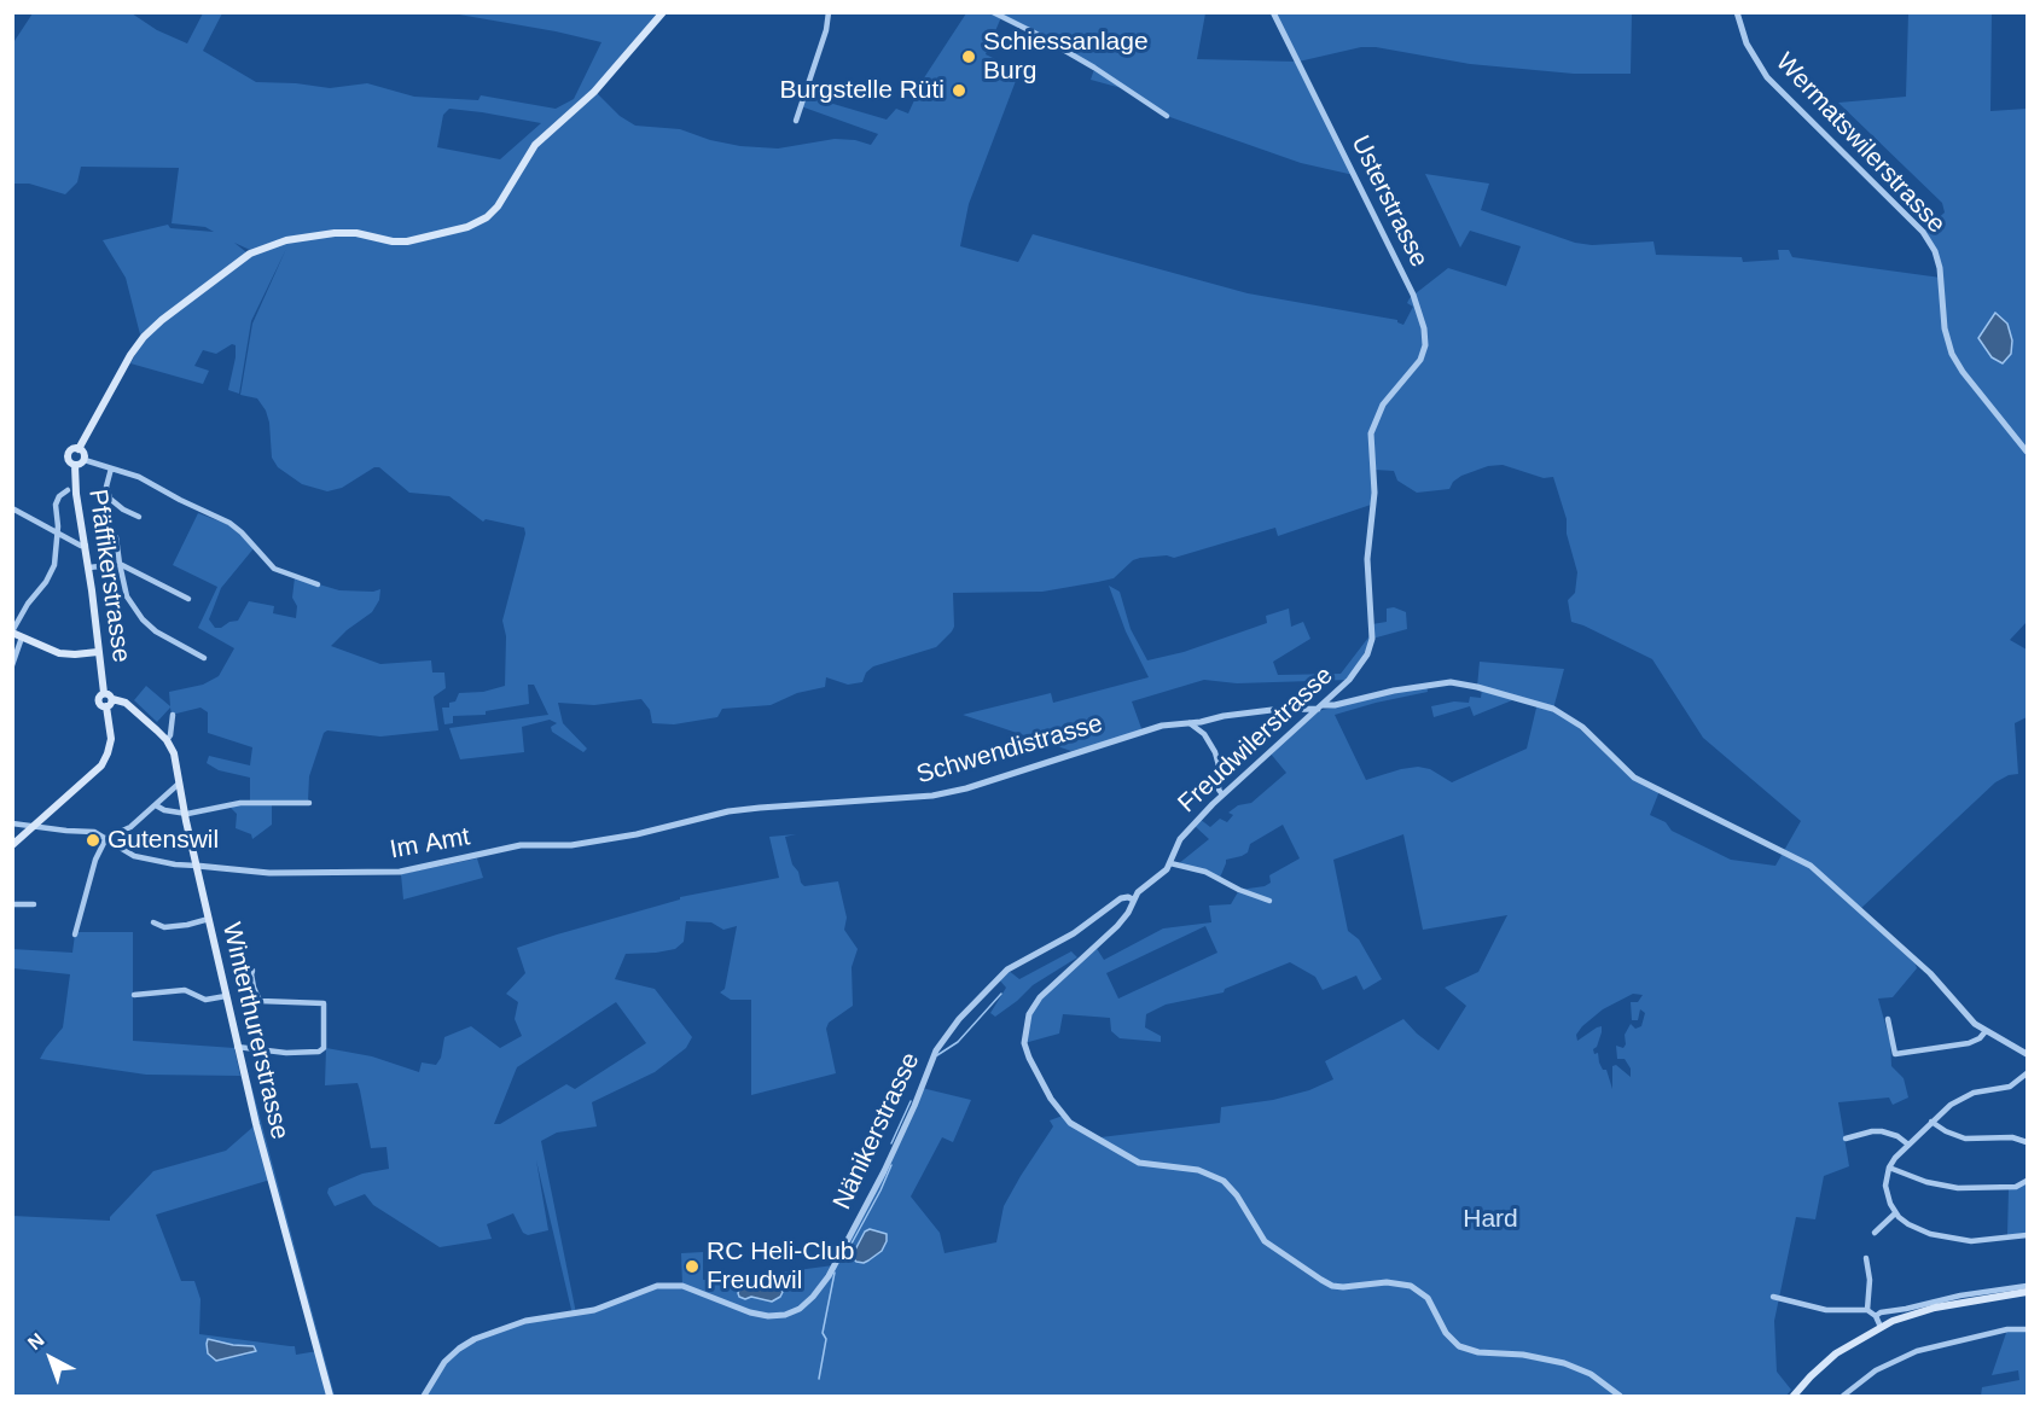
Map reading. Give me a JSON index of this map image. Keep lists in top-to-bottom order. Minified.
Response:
{"streets":{"main road":["Pfäffikerstrasse","Winterthurerstrasse"],"street":["Wermatswilerstrasse","Usterstrasse","Freudwilerstrasse","Schwendistrasse","Im Amt","Nänikerstrasse"]},"crossings":[["Usterstrasse","Freudwilerstrasse"],["Freudwilerstrasse","Schwendistrasse"],["Freudwilerstrasse","Nänikerstrasse"],["Schwendistrasse","Im Amt"],["Im Amt","Winterthurerstrasse"]],"parks":["Hard"],"places":["Schiessanlage Burg","Burgstelle Rüti","Gutenswil","RC Heli-Club Freudwil"],"north":"top left"}
